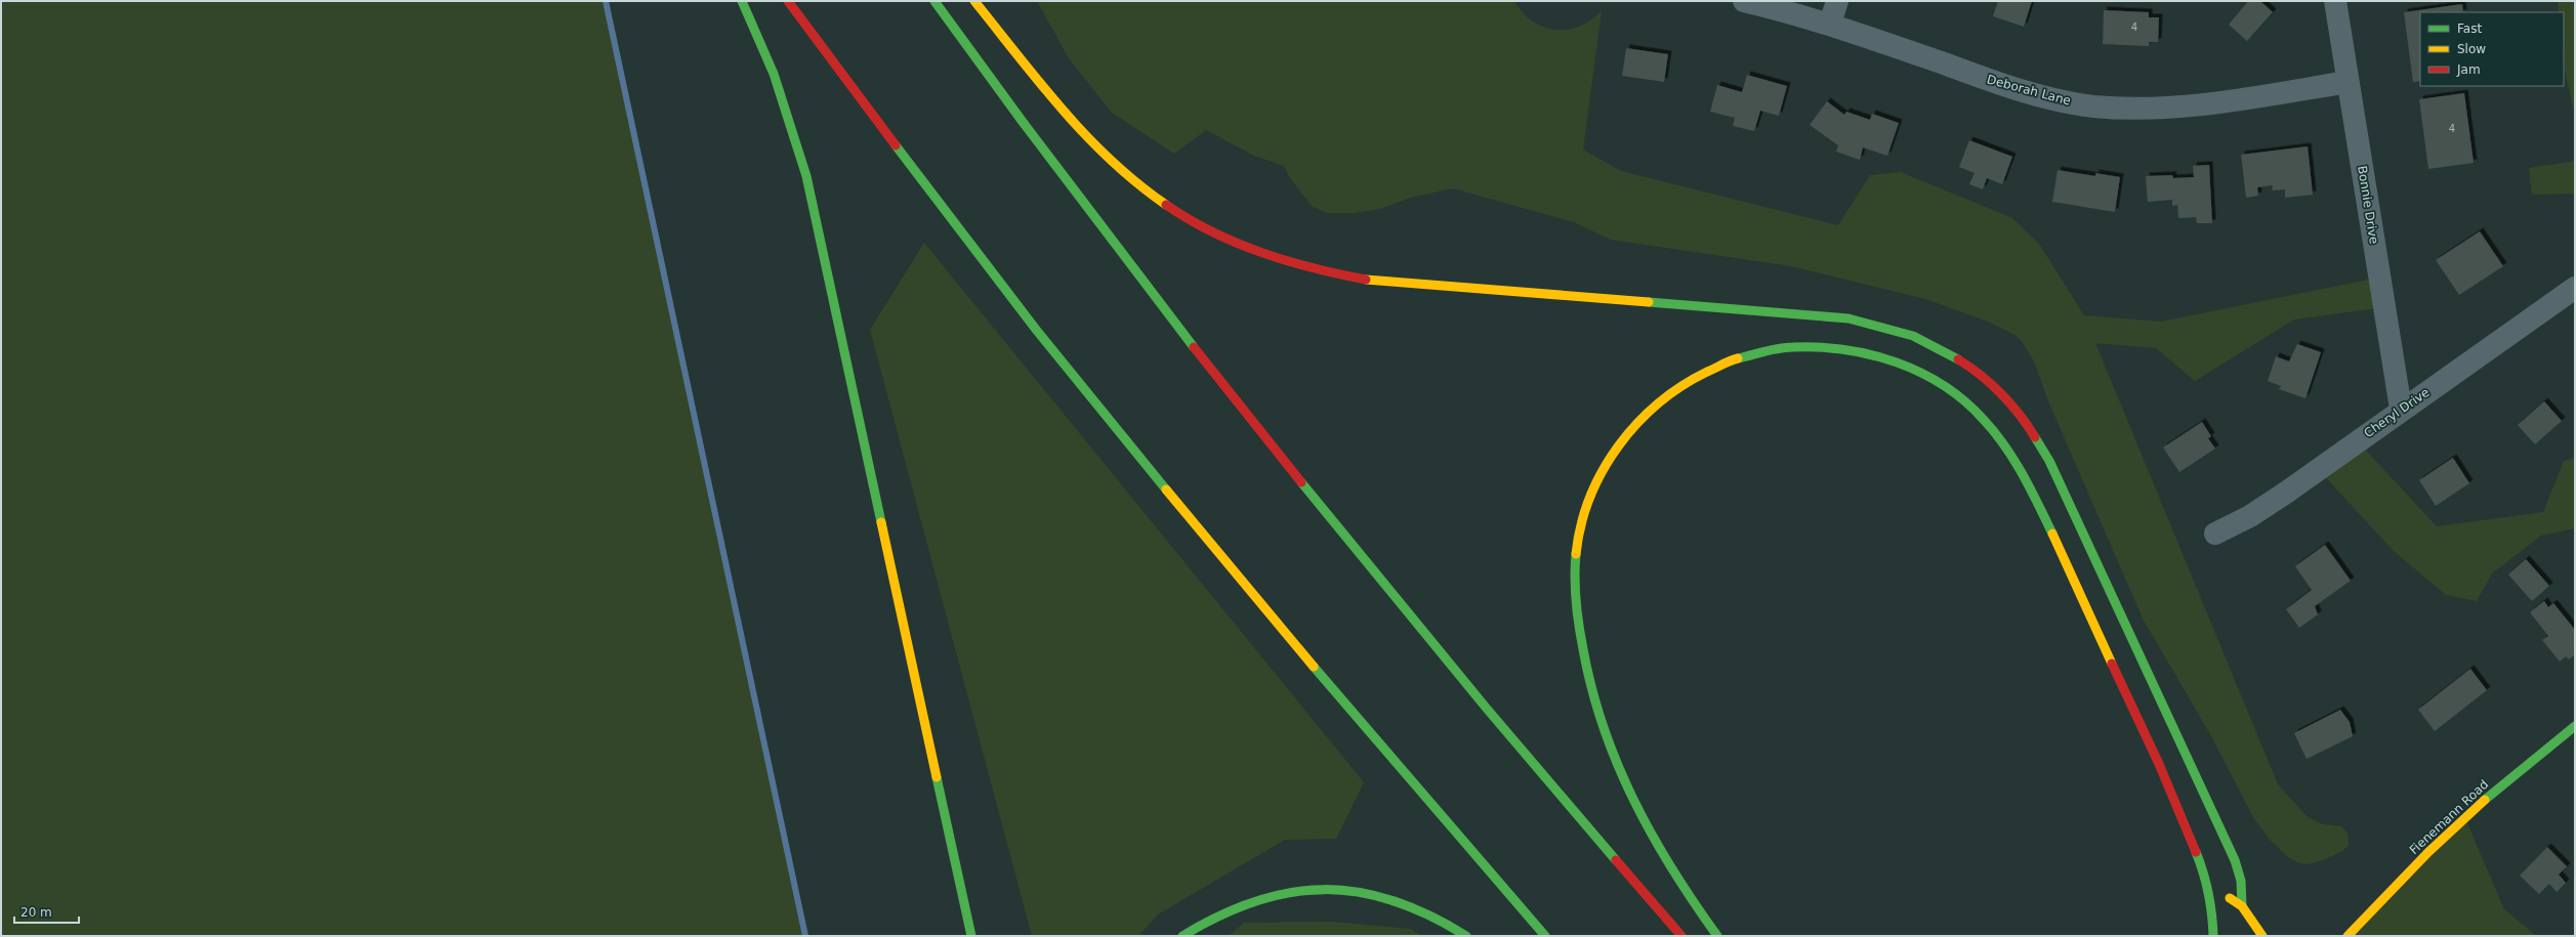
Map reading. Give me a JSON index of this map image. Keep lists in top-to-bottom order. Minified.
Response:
{"streets":{"main road":["Fienemann Road"],"street":["Deborah Lane","Bonnie Drive","Cheryl Drive"]},"crossings":[["Deborah Lane","Bonnie Drive"],["Bonnie Drive","Cheryl Drive"]],"house_numbers":["4","4"],"legend":["Fast","Slow","Jam"],"scale_bar":"20 m"}
